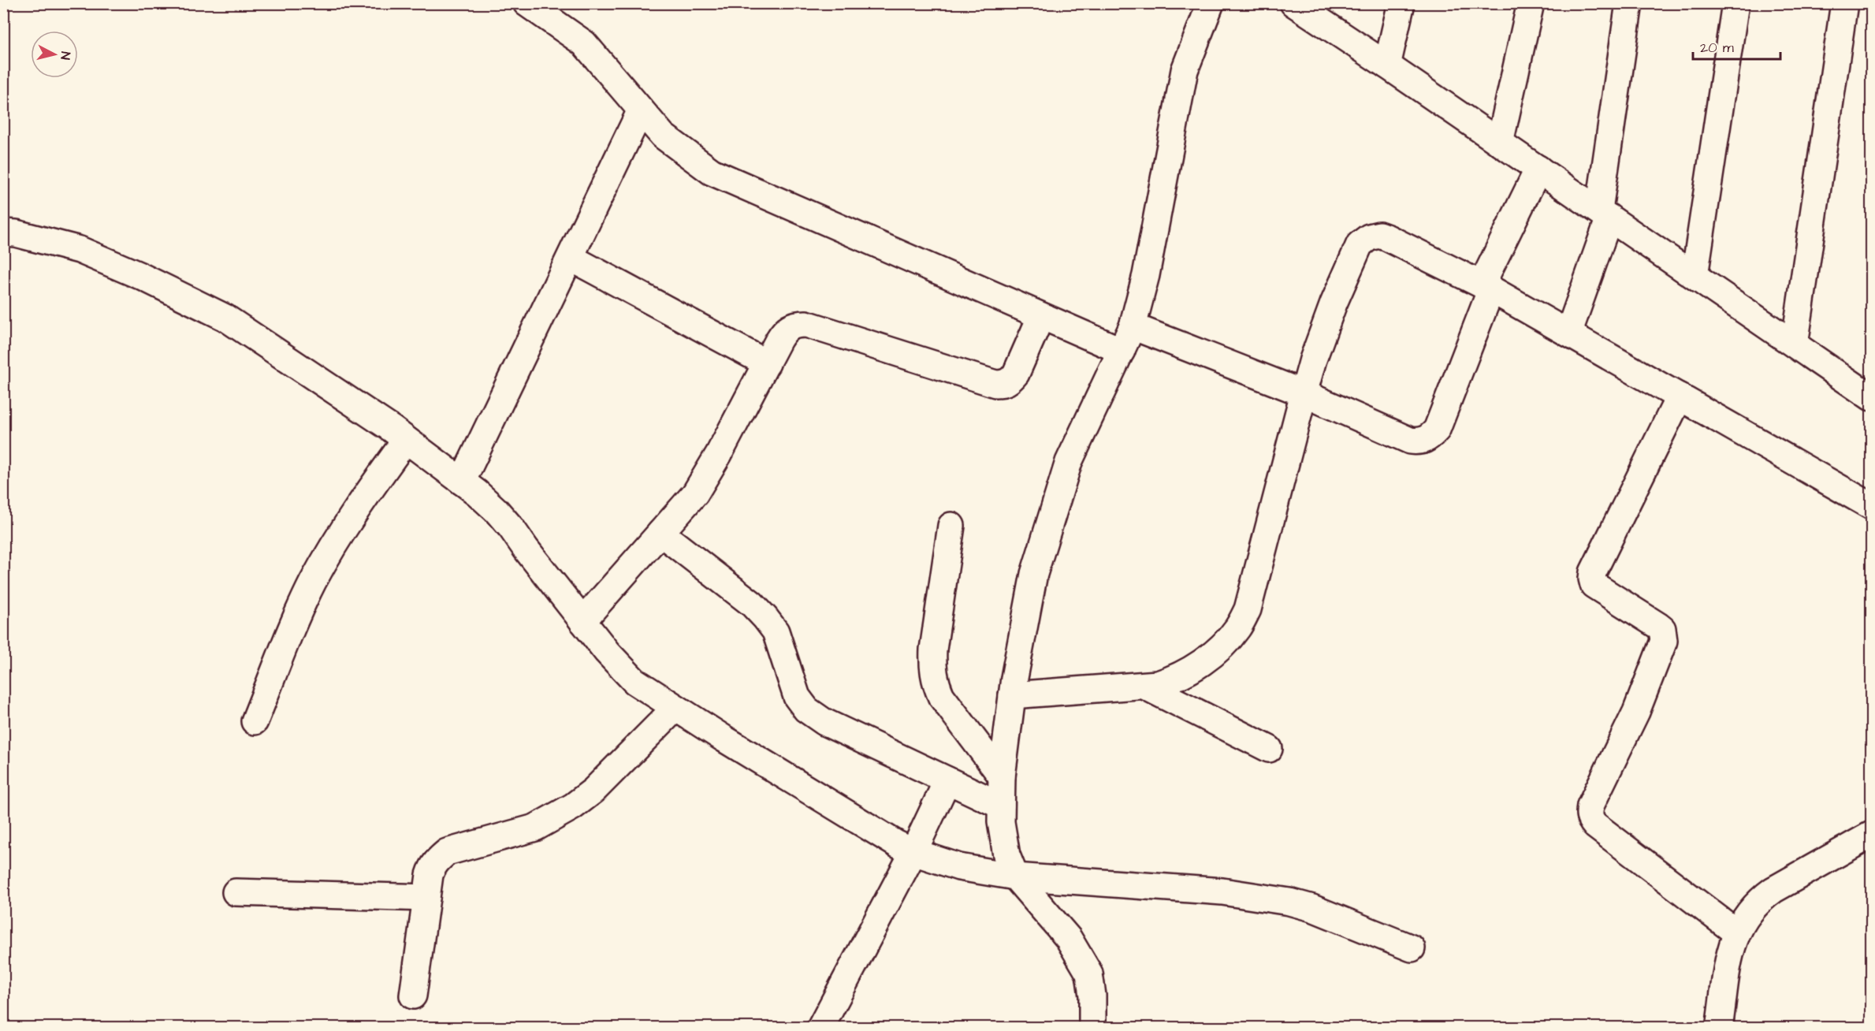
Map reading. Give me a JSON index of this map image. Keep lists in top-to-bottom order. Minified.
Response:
{"scale_bar":"20 m","north":"right"}
